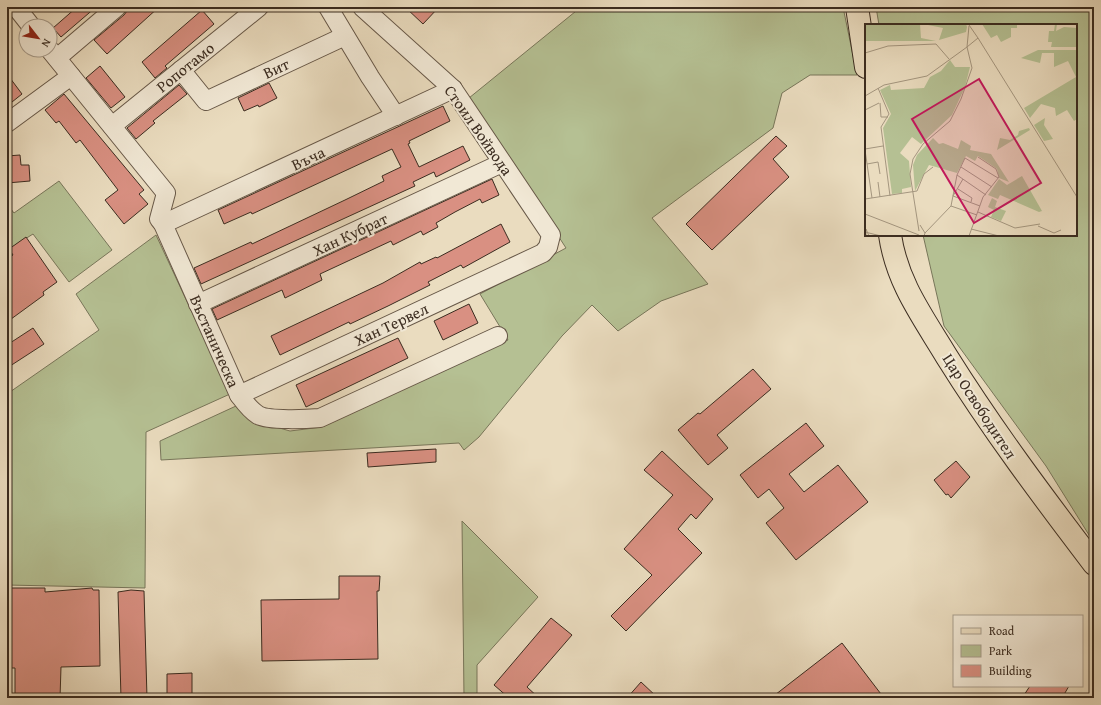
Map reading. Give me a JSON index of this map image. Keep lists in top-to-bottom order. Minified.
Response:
{"streets":{"main road":["Цар Освободител"],"street":["Ропотамо","Вит","Стоил Войвода","Въча","Хан Кубрат","Хан Тервел","Въстаническа"]},"crossings":[["Ропотамо","Вит"],["Ропотамо","Въстаническа"],["Стоил Войвода","Въча"],["Стоил Войвода","Хан Кубрат"],["Стоил Войвода","Хан Тервел"],["Въча","Въстаническа"],["Хан Кубрат","Въстаническа"],["Хан Тервел","Въстаническа"]],"legend":["Road","Park","Building"],"north":"bottom right"}
